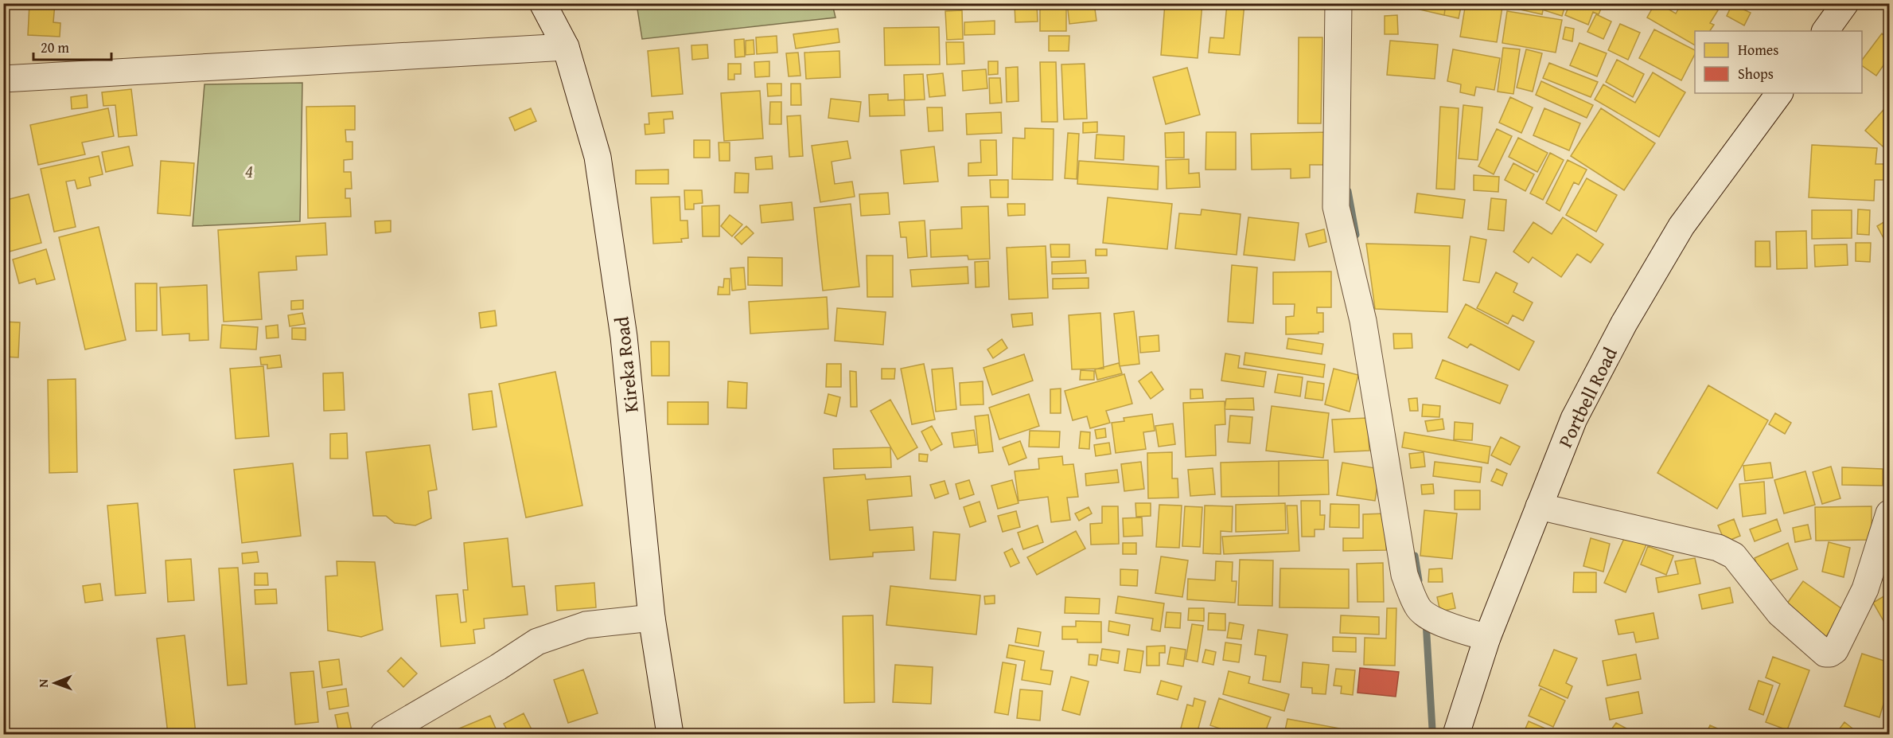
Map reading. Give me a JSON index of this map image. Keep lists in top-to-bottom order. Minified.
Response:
{"streets":{"street":["Kireka Road","Portbell Road"]},"parks":["4"],"legend":["Homes","Shops"],"scale_bar":"20 m","north":"left"}
